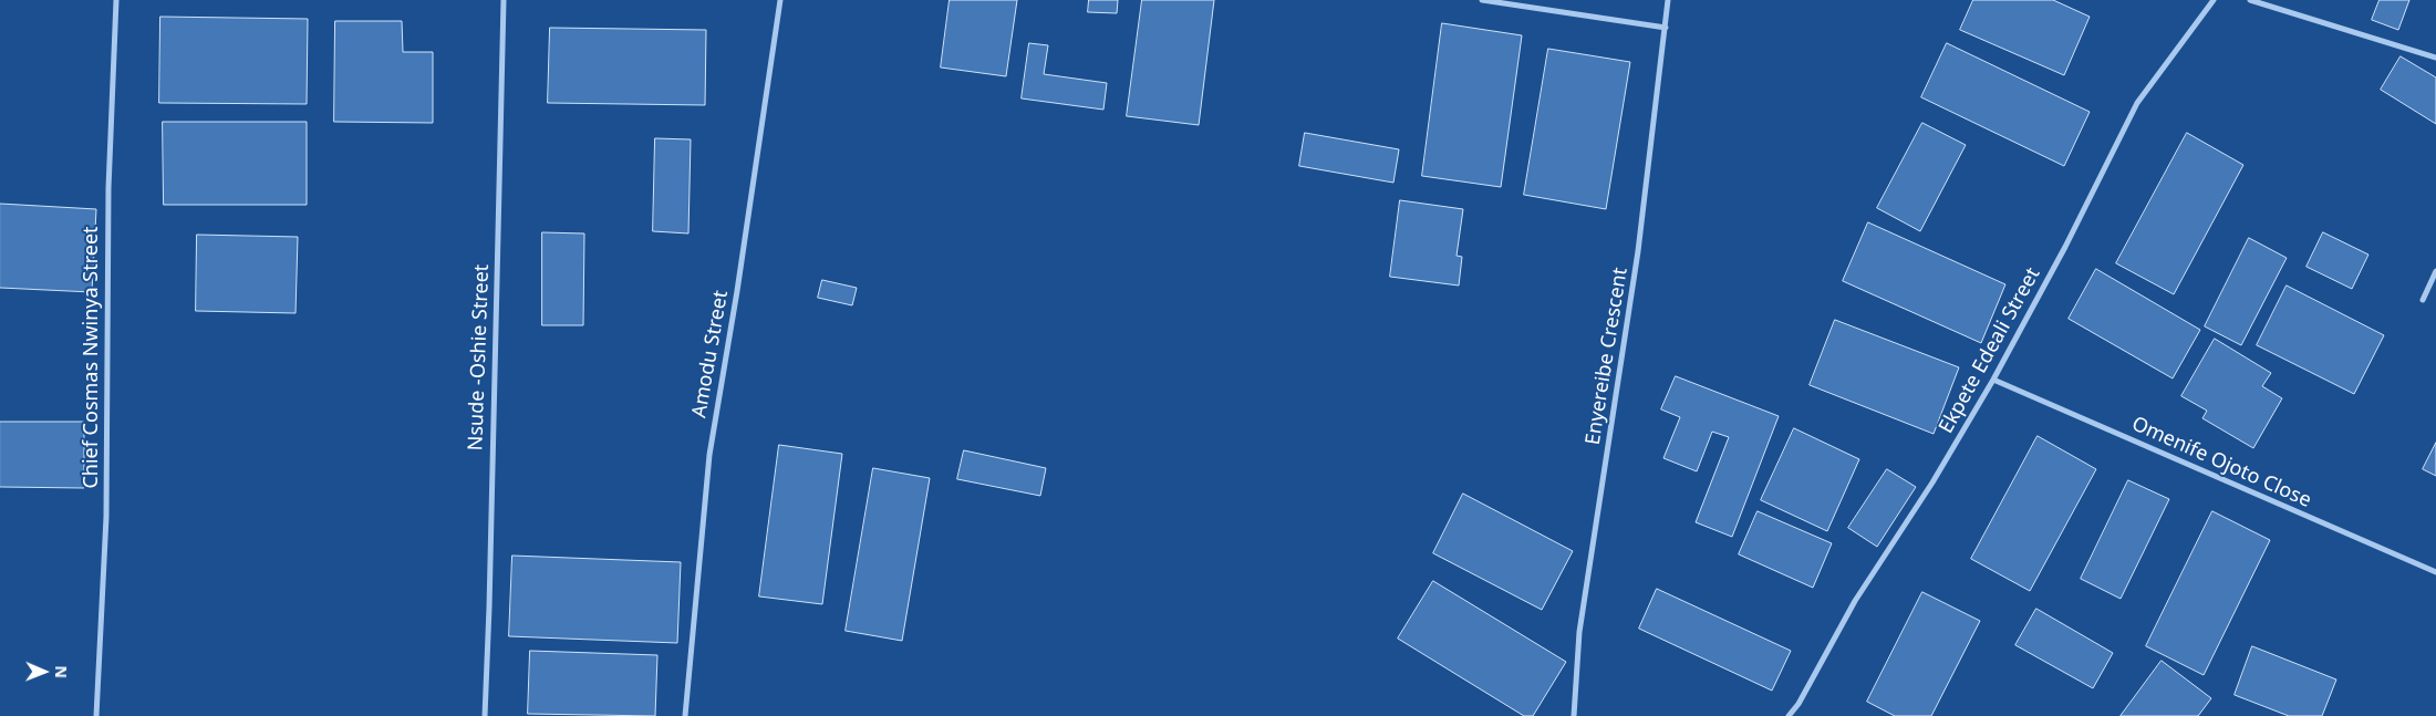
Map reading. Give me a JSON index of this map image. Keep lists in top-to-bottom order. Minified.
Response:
{"streets":{"street":["Ekpete Edeali Street","Amodu Street","Enyereibe Crescent","Chief Cosmas Nwinya Street","Nsude -Oshie Street","Omenife Ojoto Close"]},"crossings":[["Ekpete Edeali Street","Omenife Ojoto Close"]],"north":"right"}
